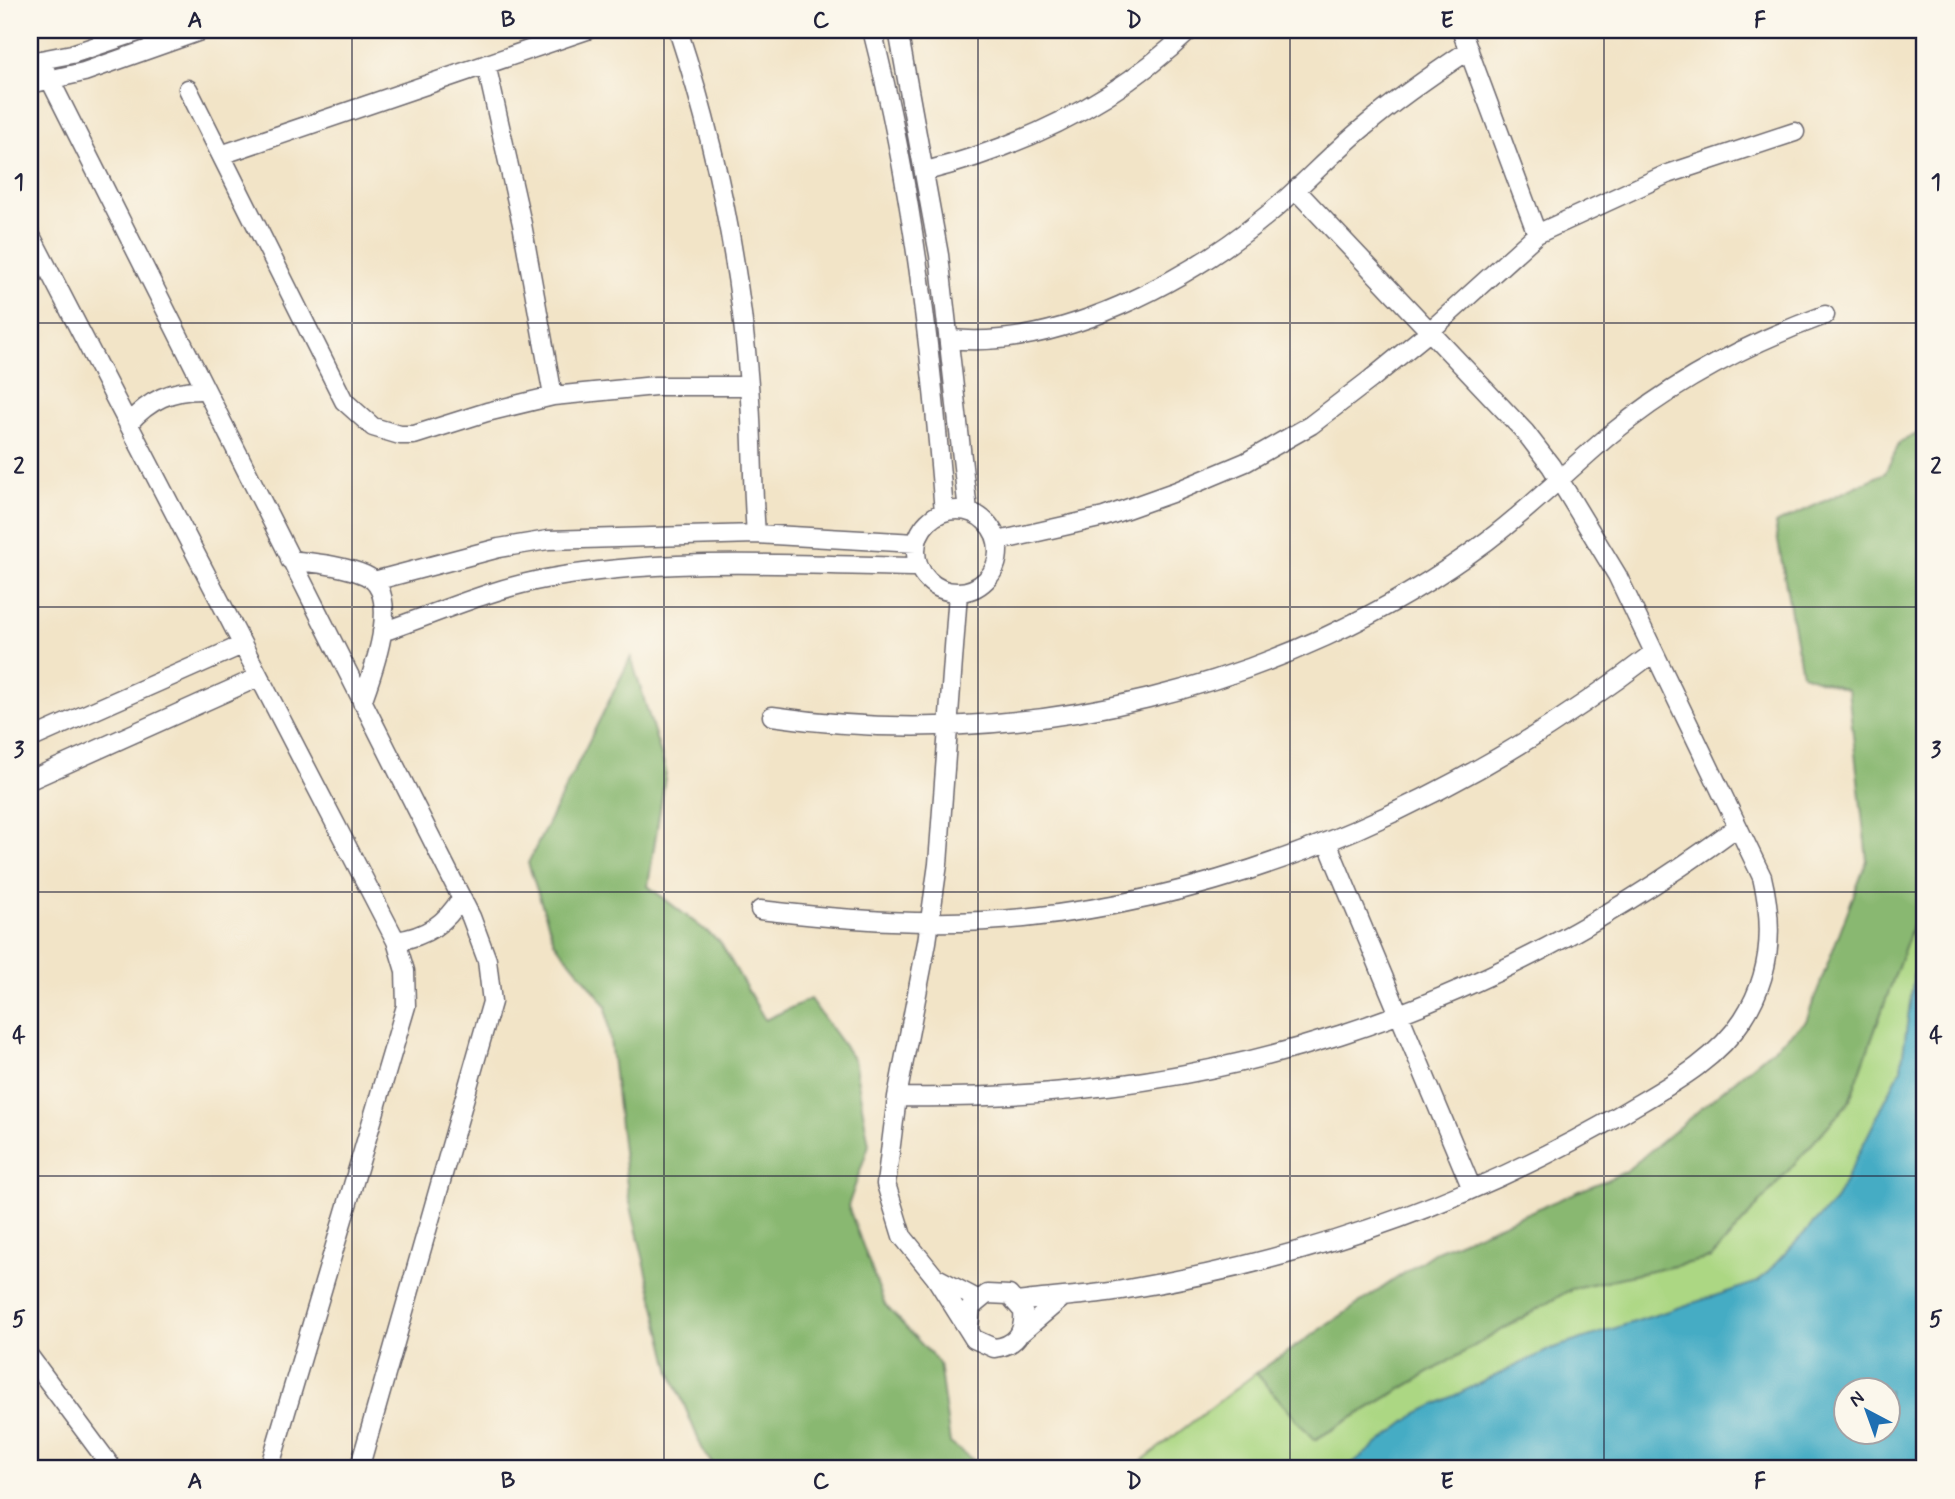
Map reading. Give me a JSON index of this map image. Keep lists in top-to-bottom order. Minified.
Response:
{"north":"top left","grid":{"columns":["A","B","C","D","E","F"],"rows":["1","2","3","4","5"]}}
